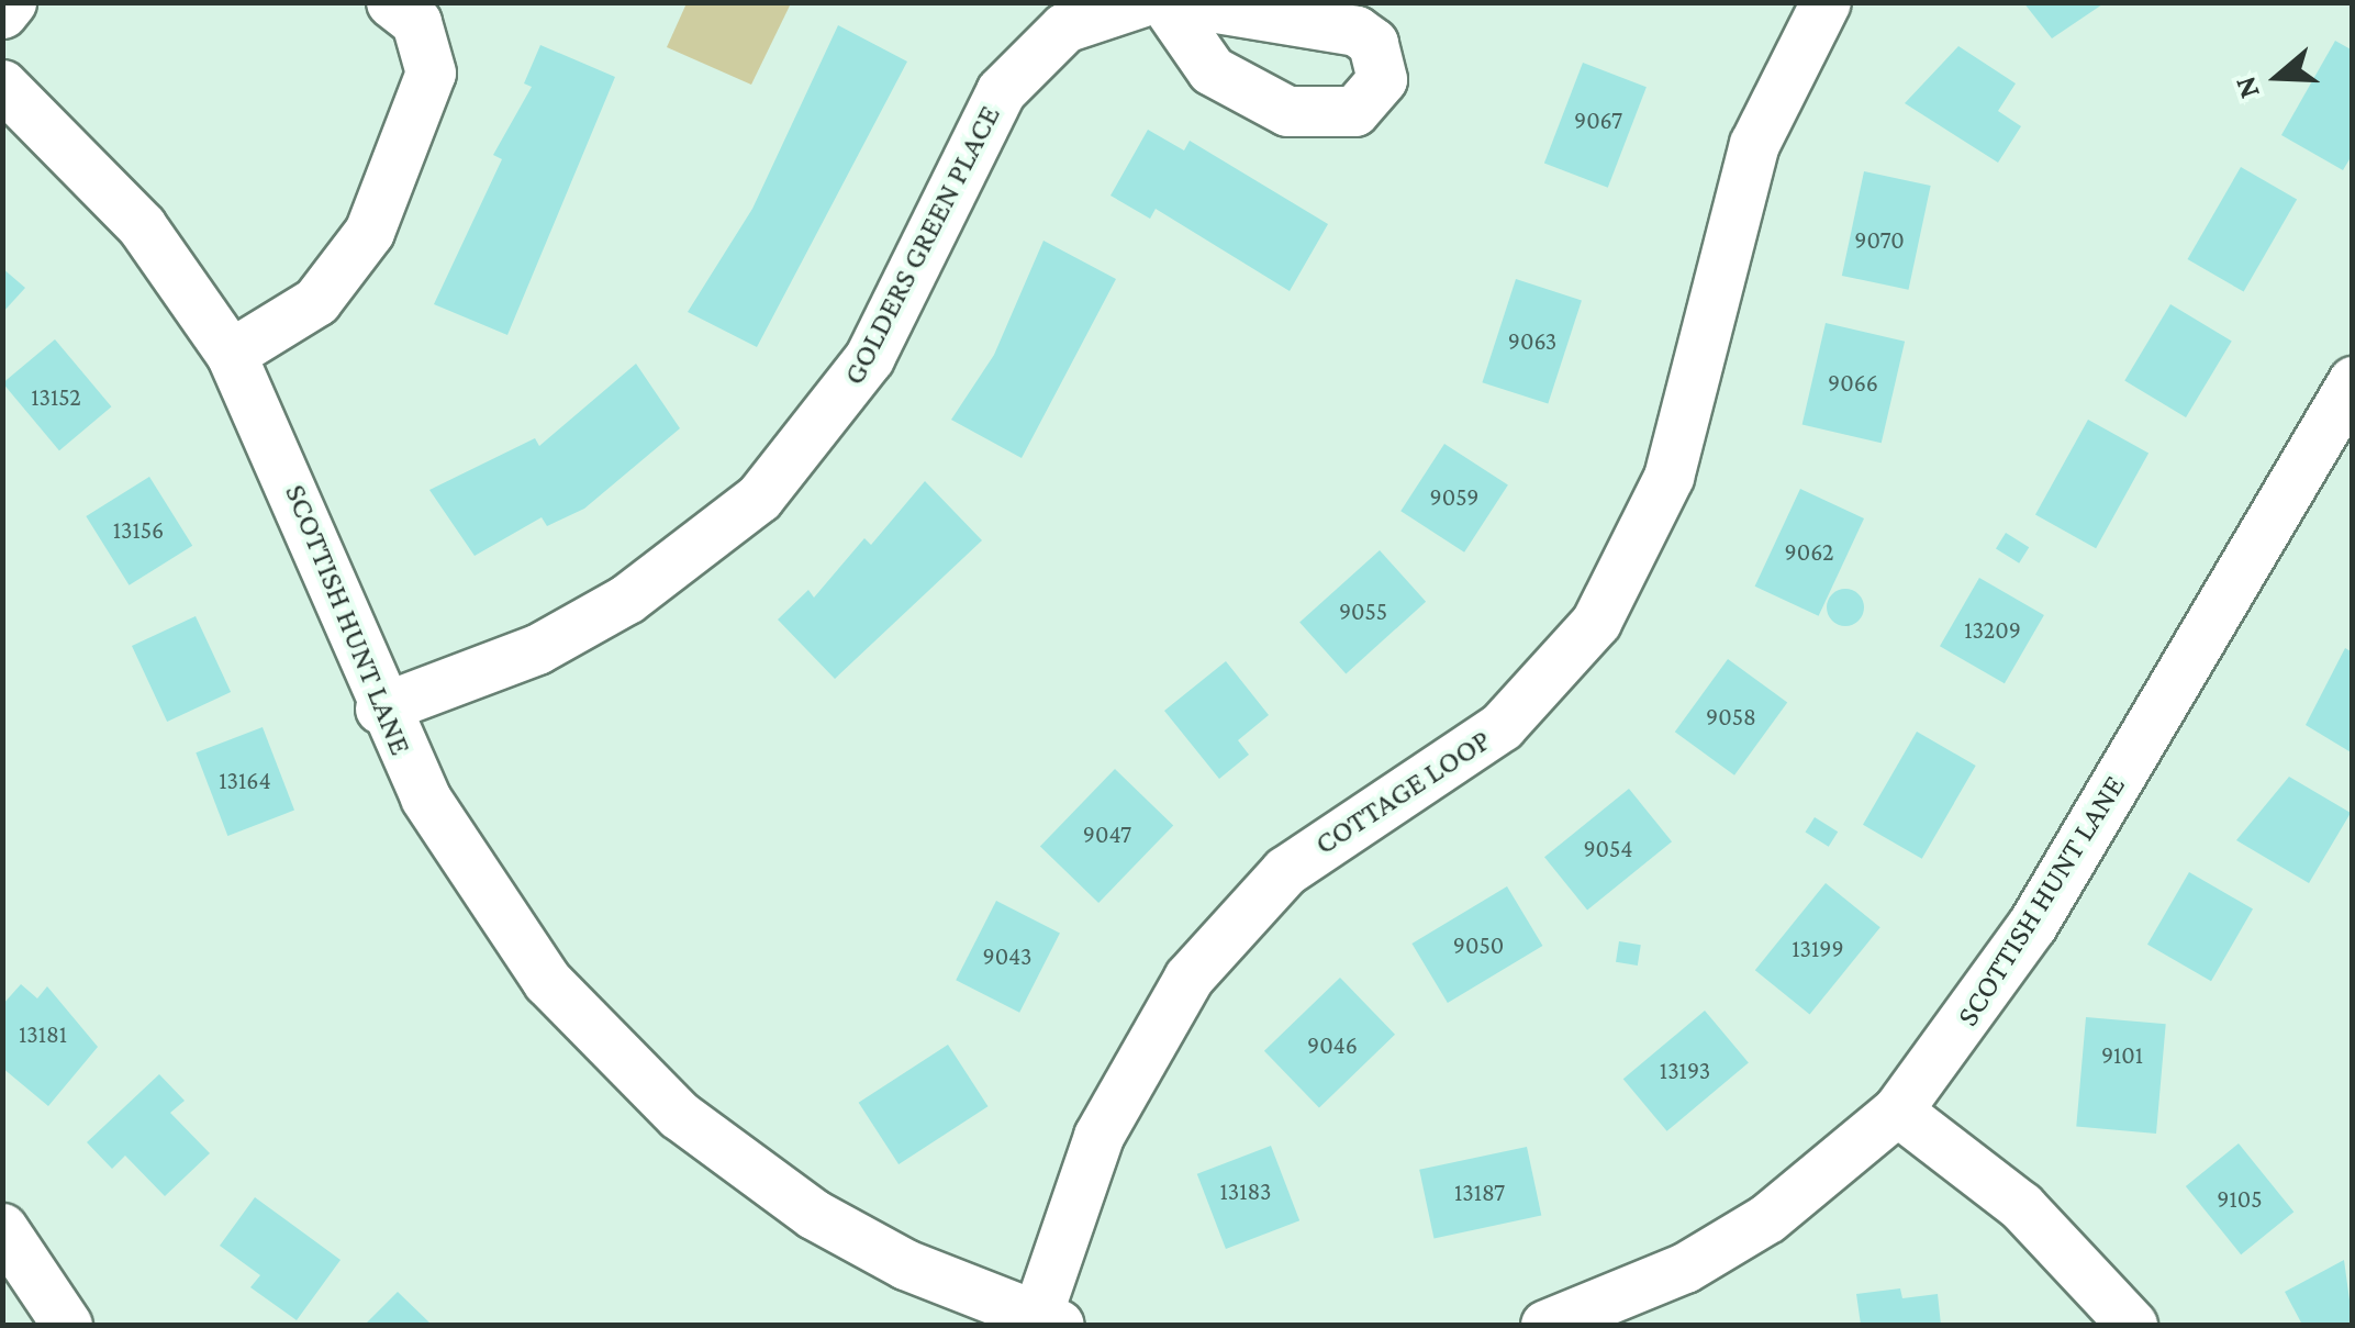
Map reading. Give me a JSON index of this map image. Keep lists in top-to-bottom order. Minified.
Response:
{"streets":{"street":["GOLDERS GREEN PLACE","SCOTTISH HUNT LANE","COTTAGE LOOP"]},"crossings":[["GOLDERS GREEN PLACE","SCOTTISH HUNT LANE"],["SCOTTISH HUNT LANE","COTTAGE LOOP"]],"house_numbers":["9067","9070","9063","9066","13152","9059","13156","9062","9055","13209","9058","13164","9047","9054","9050","13199","9043","13181","9046","9101","13193","13183","13187","9105"],"north":"left"}
